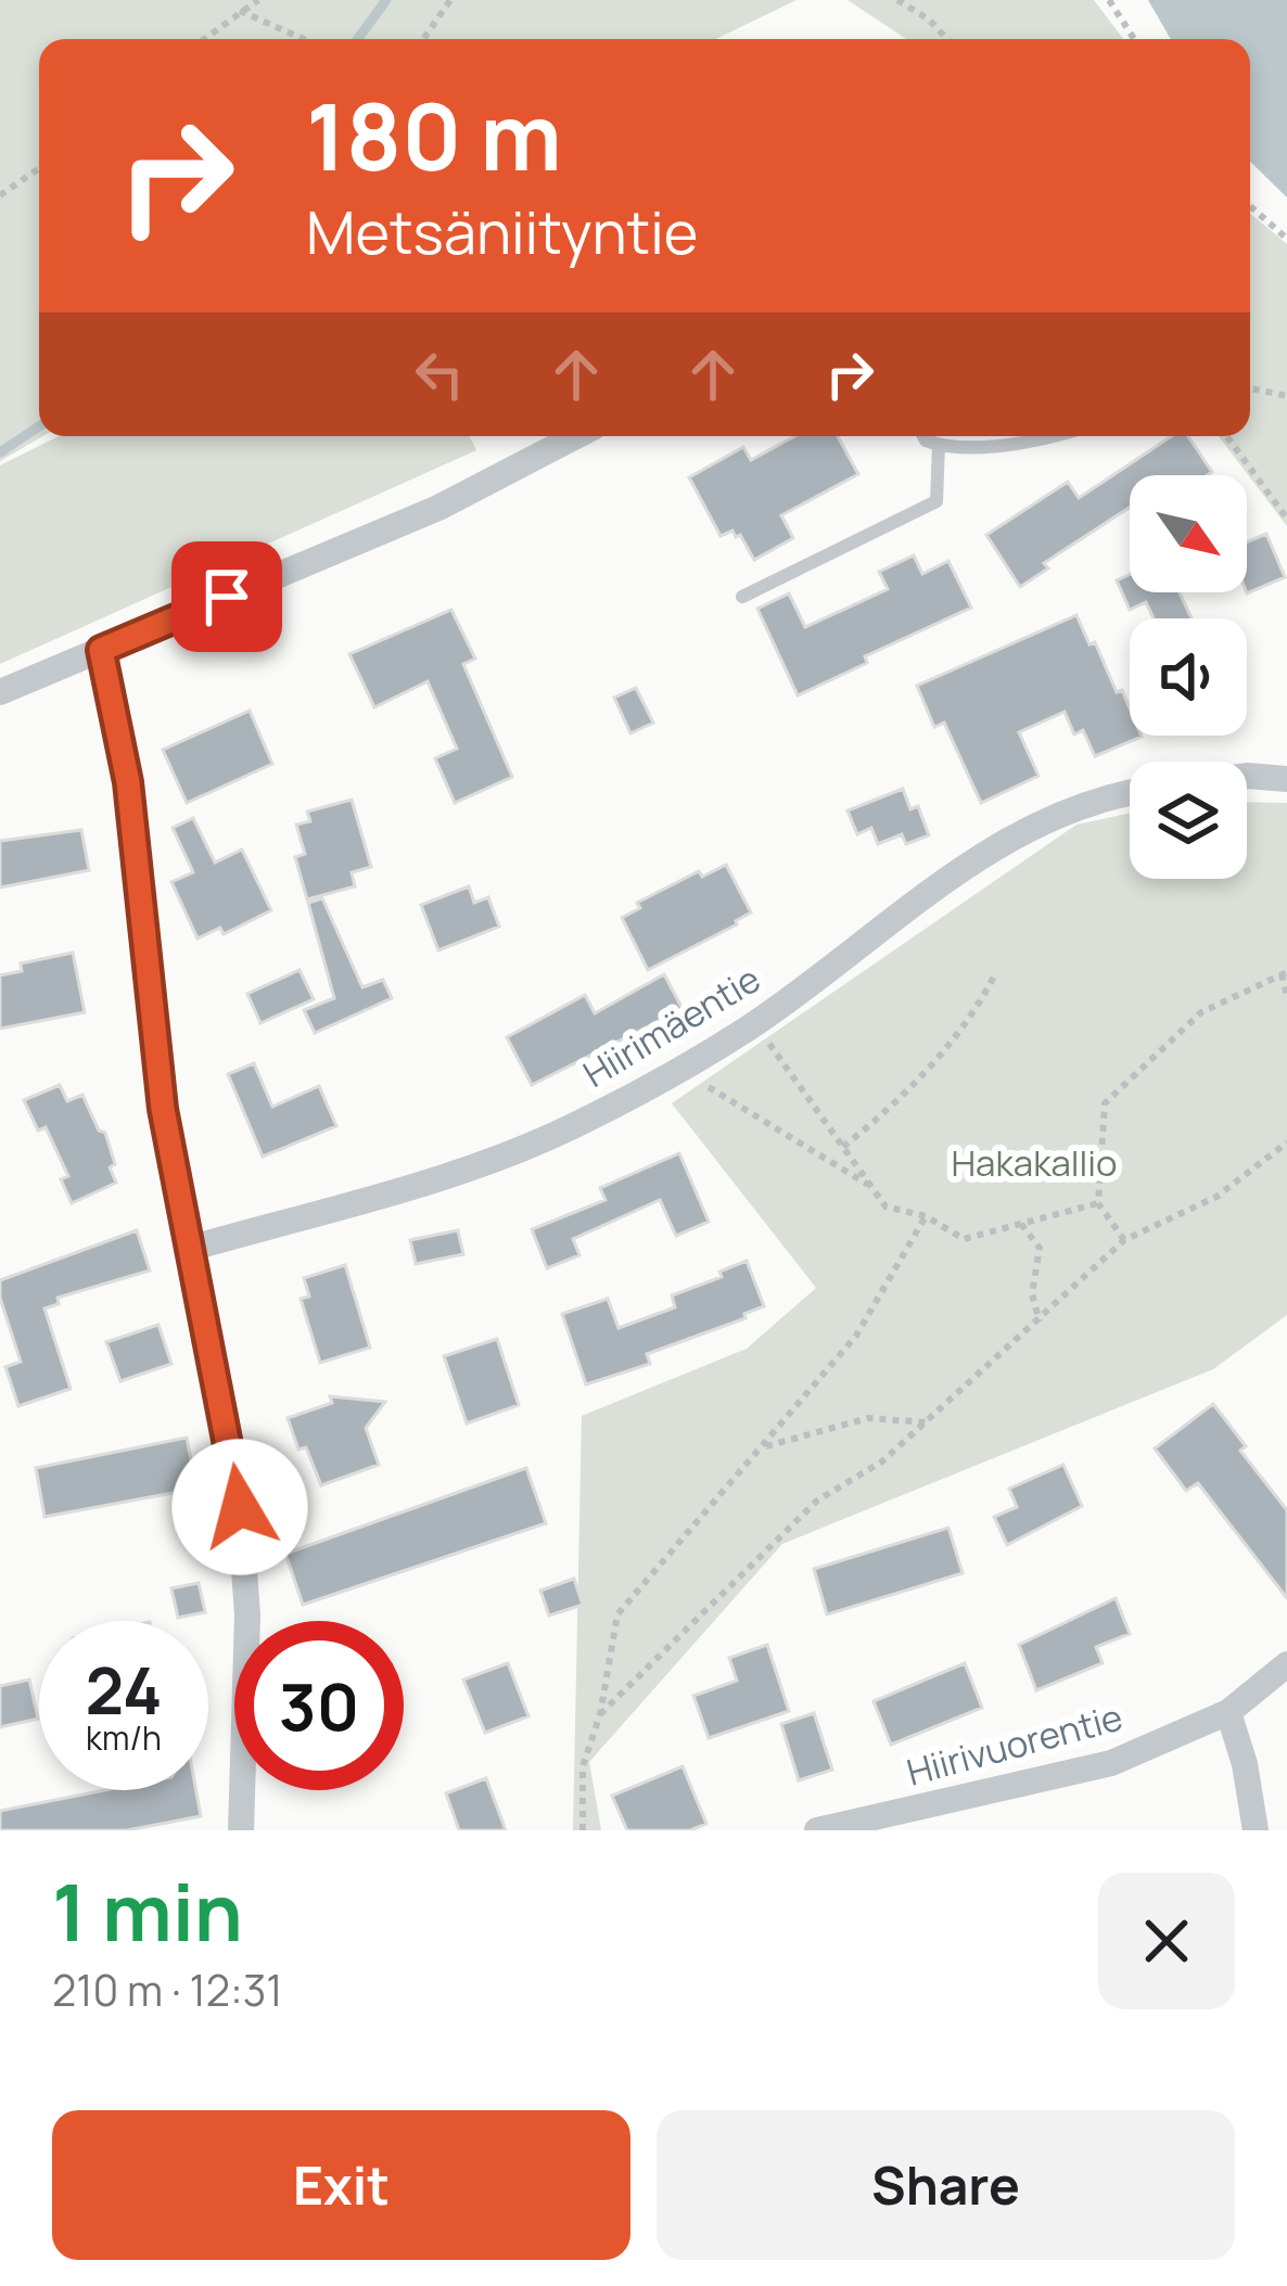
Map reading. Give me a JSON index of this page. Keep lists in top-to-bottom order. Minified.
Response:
{"streets":{"street":["Hiirimäentie","Hiirivuorentie"]},"parks":["Hakakallio"],"north":"bottom right","page":{"turn":["180 m","Metsäniityntie"],"speed":"24 km/h","limit":"30","heading":["1 min","210 m · 12:31"],"buttons":["Exit","Share"]}}
